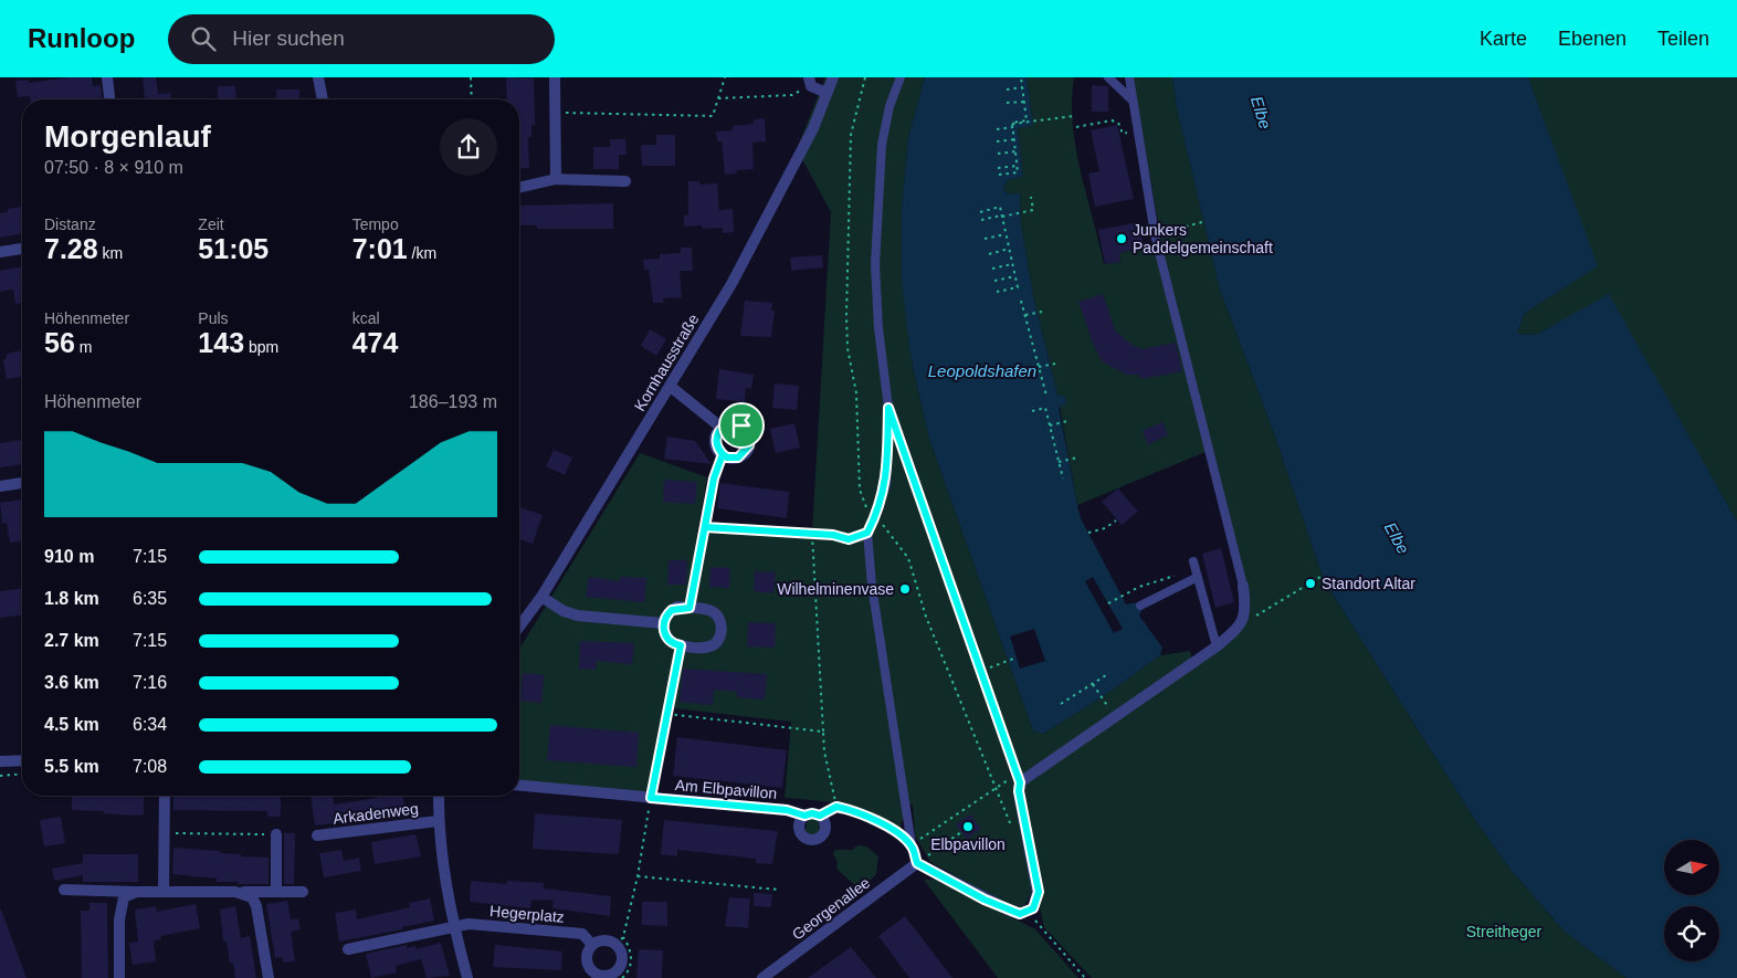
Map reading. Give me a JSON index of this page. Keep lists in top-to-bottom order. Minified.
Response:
{"streets":{"street":["Kornhausstraße","Am Elbpavillon","Arkadenweg","Georgenallee","Hegerplatz"]},"crossings":[["Arkadenweg","Hegerplatz"]],"water":["Elbe","Leopoldshafen"],"parks":["Streitheger"],"places":["Junkers Paddelgemeinschaft","Standort Altar","Wilhelminenvase","Elbpavillon"],"north":"right","page":{"header":"Runloop","search":"Hier suchen","nav":["Karte","Ebenen","Teilen"],"heading":["Morgenlauf","07:50 · 8 × 910 m"],"stats":[["Distanz","7.28 km"],["Zeit","51:05"],["Tempo","7:01 /km"],["Höhenmeter","56 m"],["Puls","143 bpm"],["kcal","474"]],"chart":["Höhenmeter","186–193 m"],"list":[{"name":"910 m","note":"7:15"},{"name":"1.8 km","note":"6:35"},{"name":"2.7 km","note":"7:15"},{"name":"3.6 km","note":"7:16"},{"name":"4.5 km","note":"6:34"},{"name":"5.5 km","note":"7:08"}]}}
